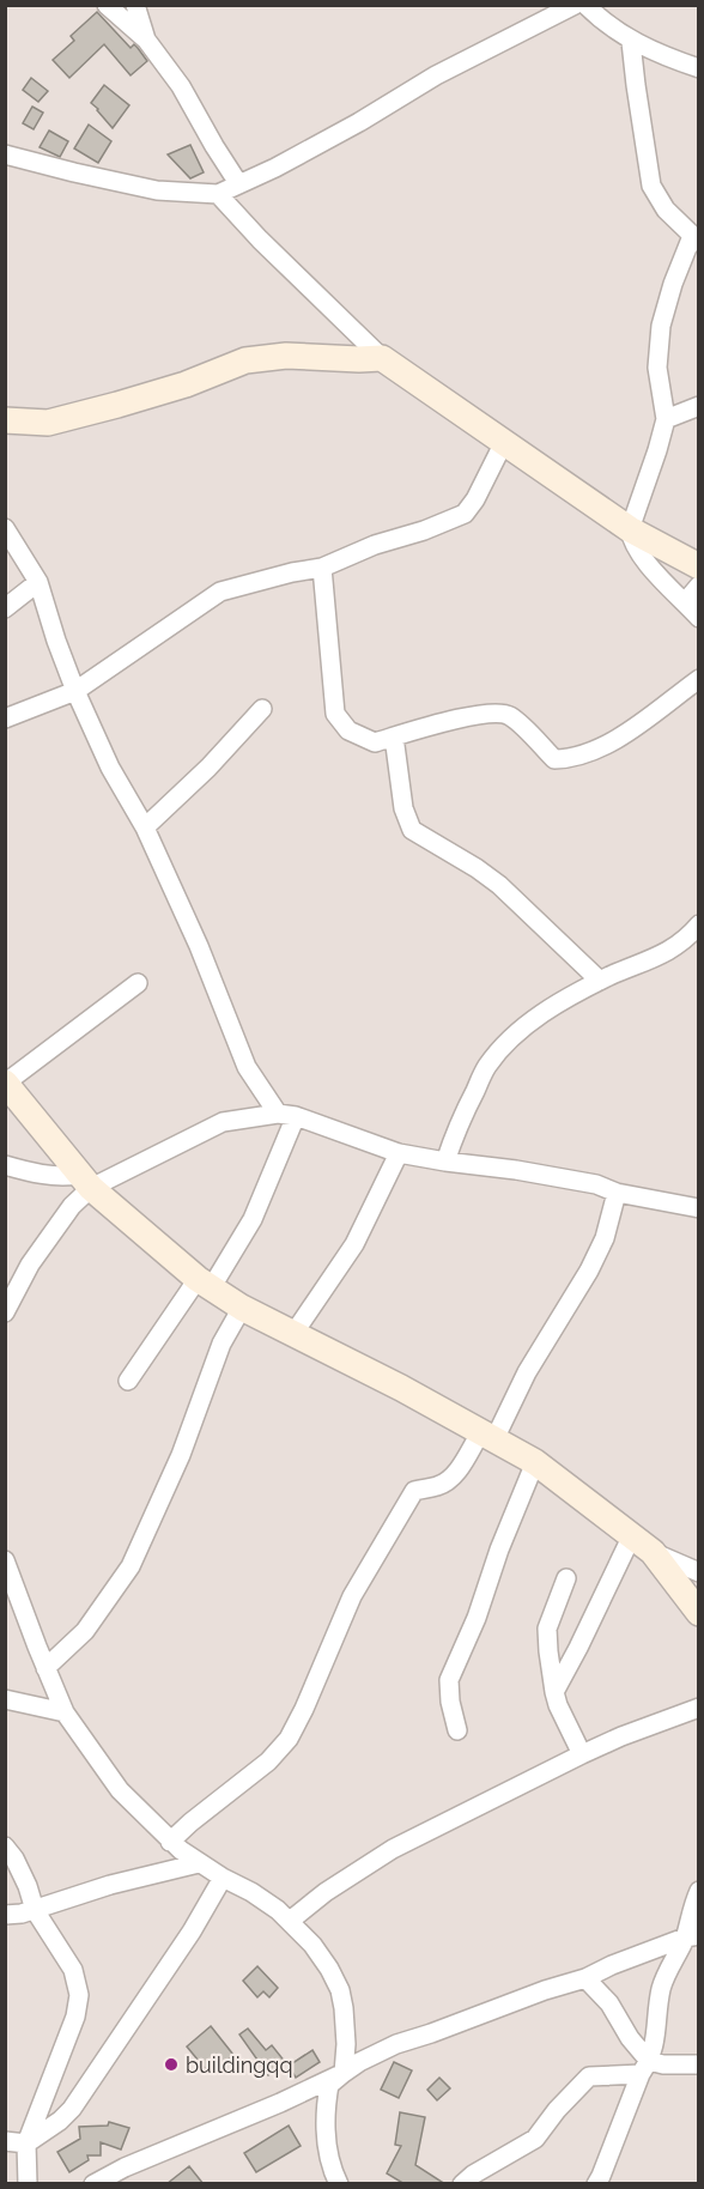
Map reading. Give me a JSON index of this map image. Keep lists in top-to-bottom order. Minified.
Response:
{"places":["buildingqq"]}
